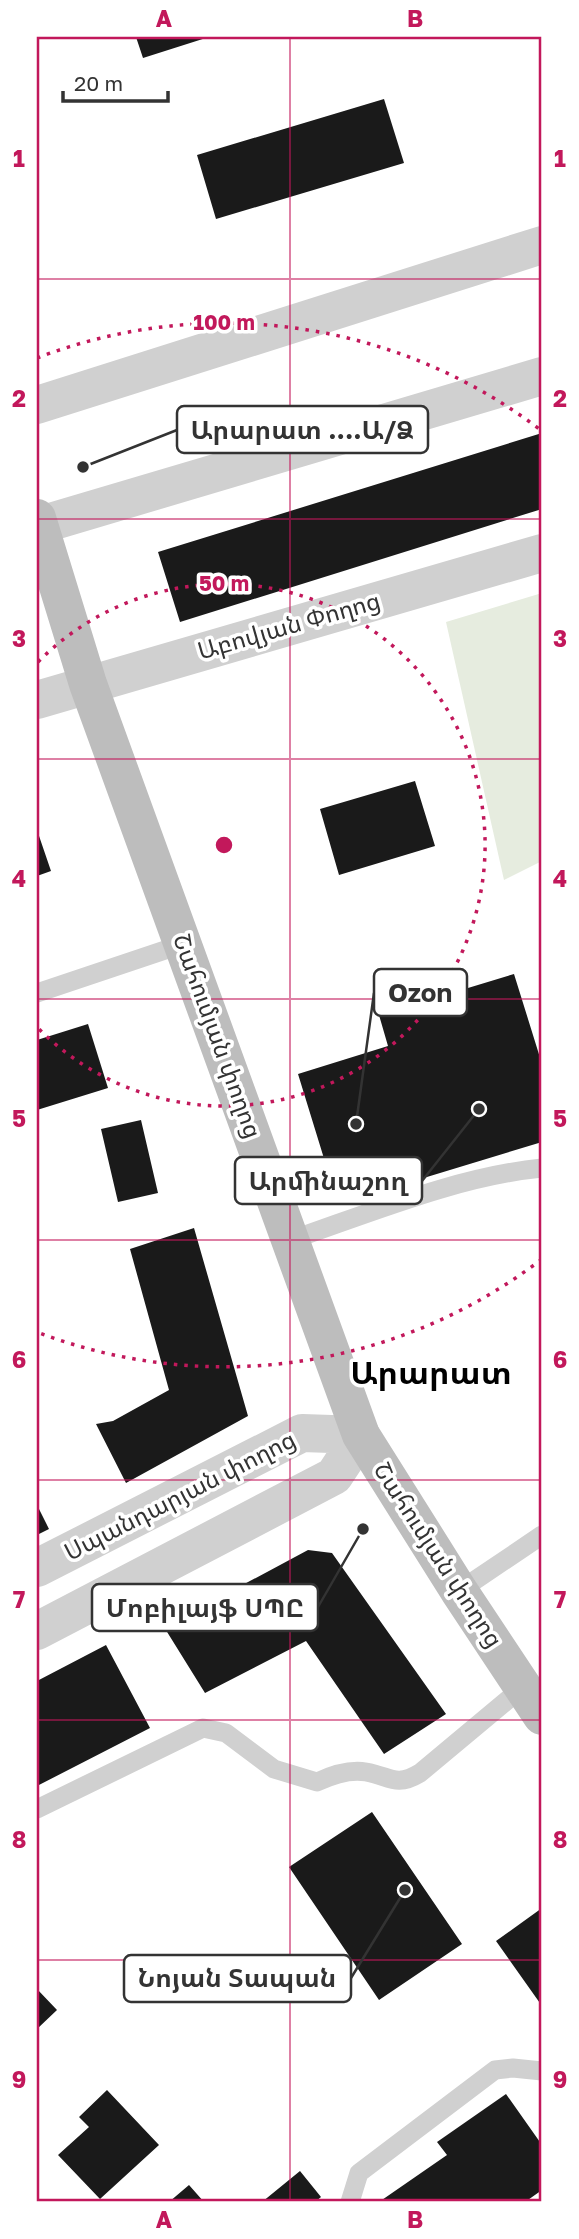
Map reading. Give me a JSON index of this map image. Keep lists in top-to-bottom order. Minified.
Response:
{"streets":{"main road":["Շահումյան փողոց"],"street":["Աբովյան Փողոց","Սպանդարյան փողոց"]},"crossings":[["Աբովյան Փողոց","Շահումյան փողոց"],["Շահումյան փողոց","Սպանդարյան փողոց"]],"districts":["Արարատ"],"places":["Արարատ ....Ա/Ձ","Արմինաշող","Ozon","Մոբիլայֆ ՍՊԸ","Նոյան Տապան"],"scale_bar":"20 m","grid":{"columns":["A","B"],"rows":["1","2","3","4","5","6","7","8","9"]},"rings":["100 m","50 m"]}
